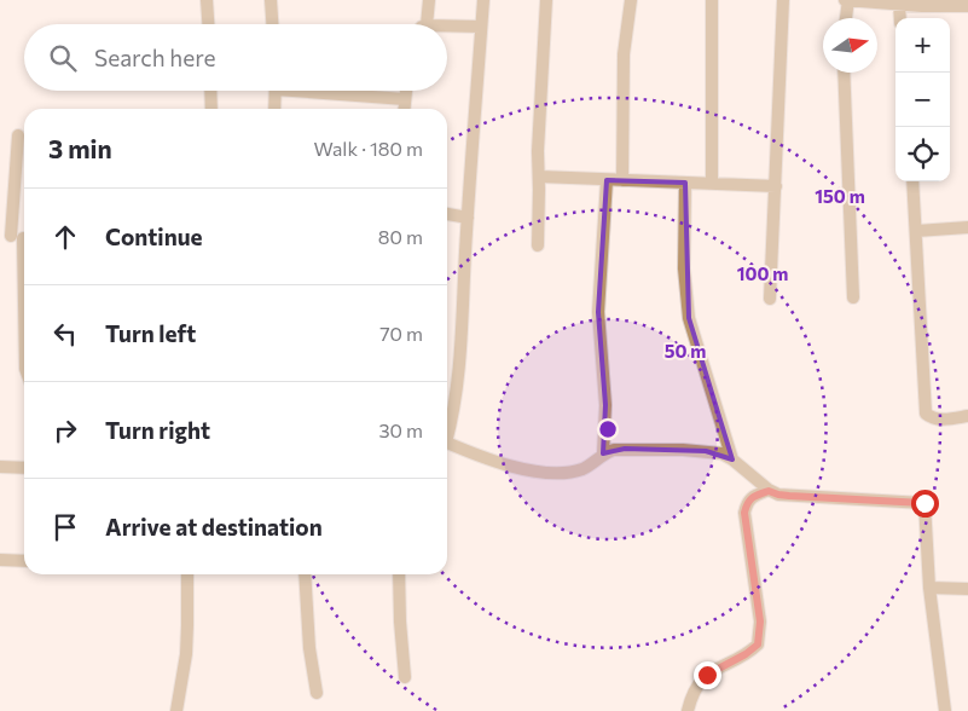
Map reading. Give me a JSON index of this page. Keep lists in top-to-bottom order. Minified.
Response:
{"north":"right","page":{"map_buttons":["+","−"],"search":"Search here","heading":["3 min","Walk · 180 m"],"list":[["Continue","80 m"],["Turn left","70 m"],["Turn right","30 m"],"Arrive at destination"]},"rings":["150 m","100 m","50 m"]}
